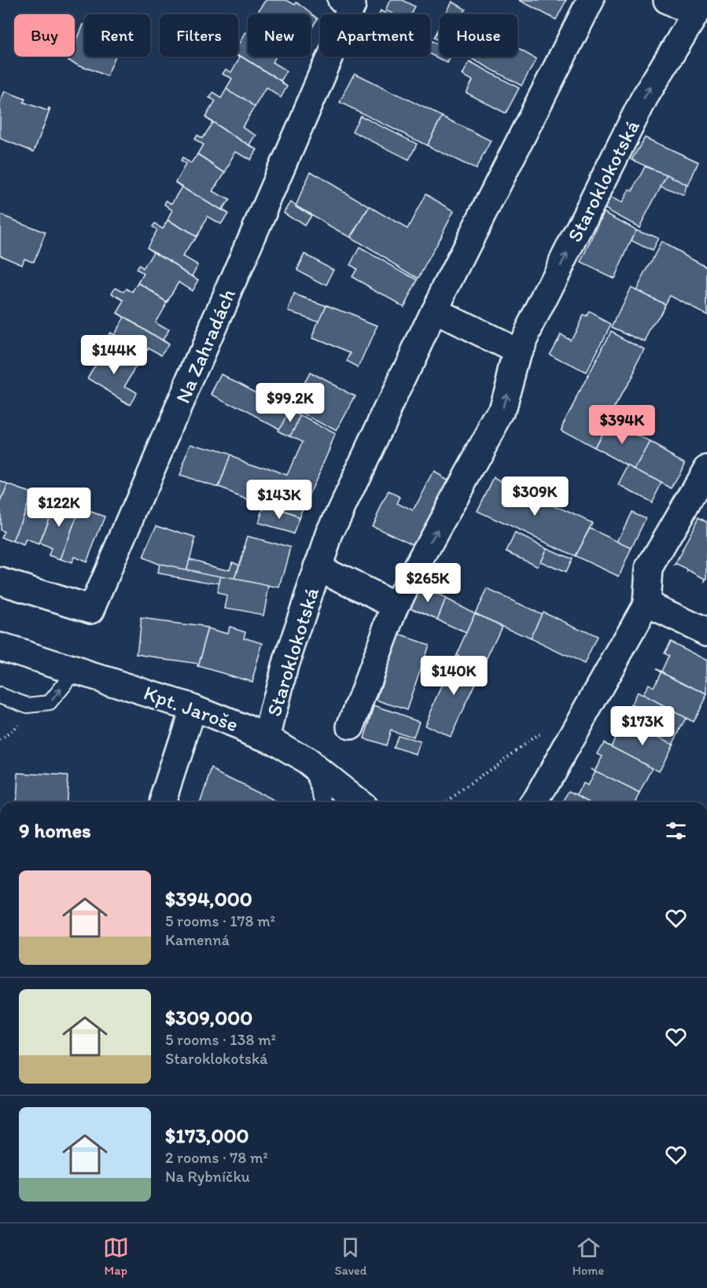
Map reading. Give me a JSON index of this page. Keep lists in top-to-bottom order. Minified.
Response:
{"streets":{"street":["Staroklokotská","Na Zahradách","Kpt. Jaroše"]},"crossings":[["Staroklokotská","Kpt. Jaroše"]],"page":{"chip":["Buy","Rent","Filters","New","Apartment","House"],"price":["$144K","$99.2K","$394K","$309K","$143K","$122K","$265K","$140K","$173K"],"heading":"9 homes","list":[{"name":"$394,000","note":"5 rooms · 178 m² · Kamenná"},{"name":"$309,000","note":"5 rooms · 138 m² · Staroklokotská"},{"name":"$173,000","note":"2 rooms · 78 m² · Na Rybníčku"}],"tabs":["Map","Saved","Home"]}}
